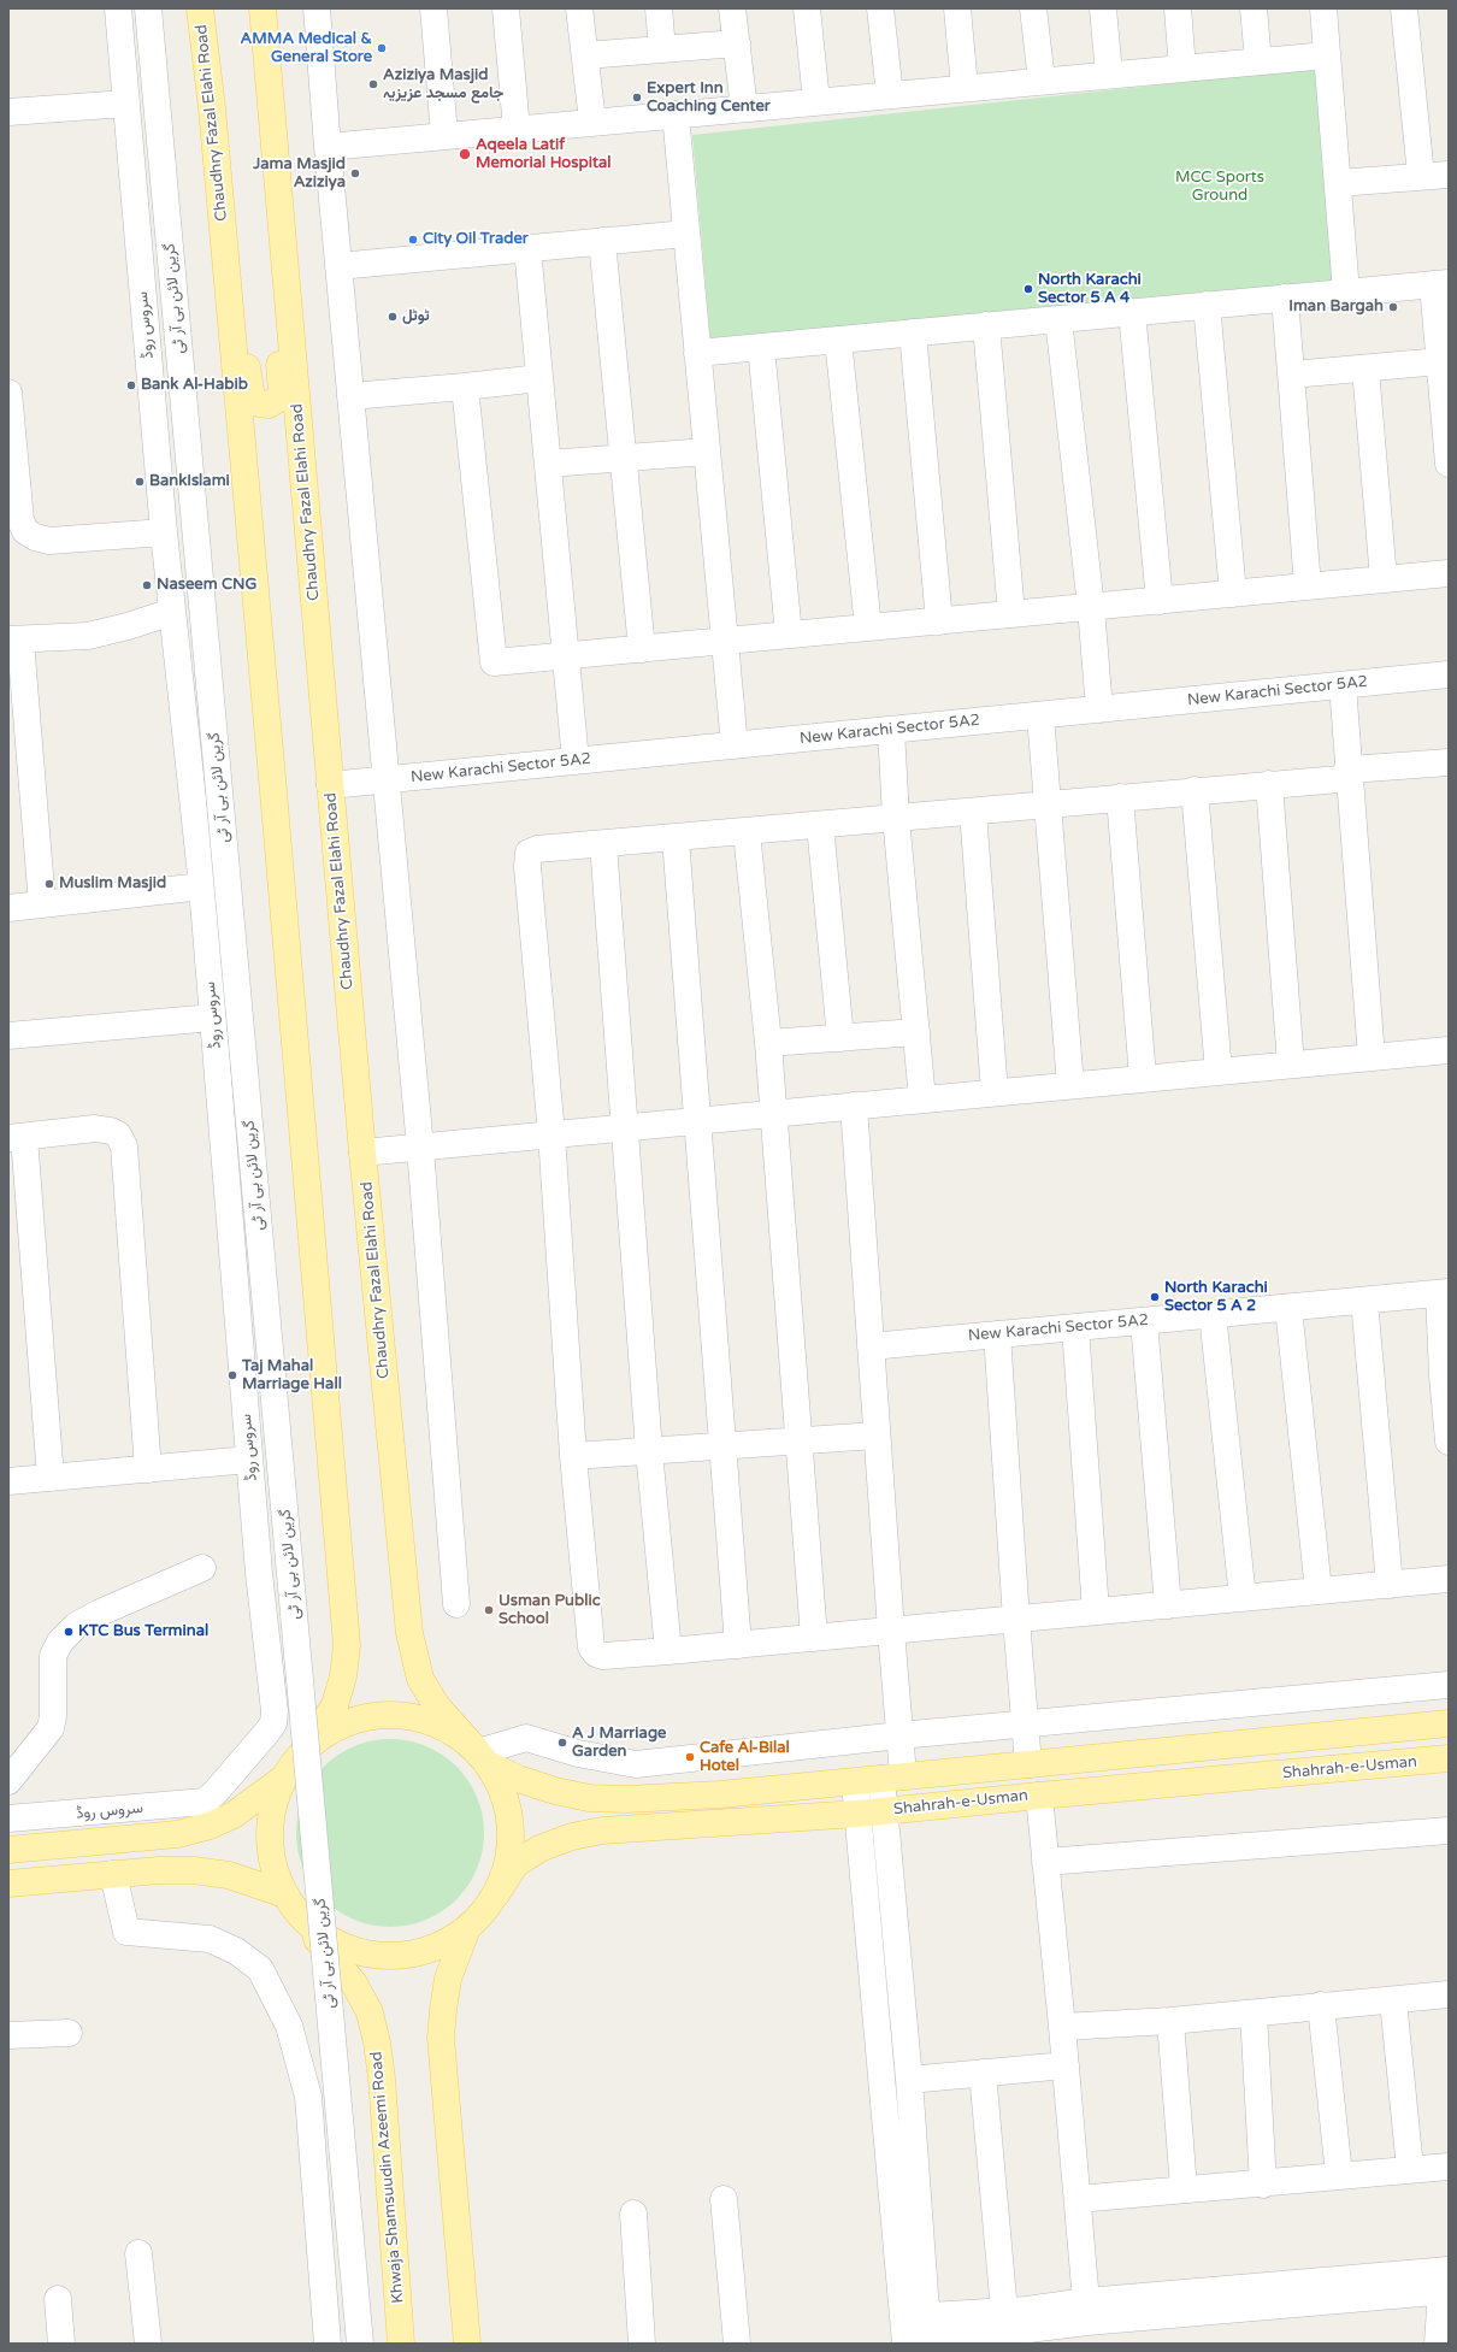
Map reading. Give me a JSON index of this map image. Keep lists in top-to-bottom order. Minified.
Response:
{"streets":{"main road":["Chaudhry Fazal Elahi Road","Shahrah-e-Usman","Khwaja Shamsuudin Azeemi Road"],"street":["گرین لائن بی آر ٹی","سروس روڈ","New Karachi Sector 5A2"]},"crossings":[["Chaudhry Fazal Elahi Road","New Karachi Sector 5A2"],["Chaudhry Fazal Elahi Road","Shahrah-e-Usman"]],"parks":["MCC Sports Ground"],"places":["AMMA Medical & General Store","Aziziya Masjid جامع مسجد عزیزیہ","Expert Inn Coaching Center","Aqeela Latif Memorial Hospital","Jama Masjid Aziziya","City Oil Trader","North Karachi Sector 5 A 4","Iman Bargah","ٹوٹل","Bank Al-Habib","BankIslami","Naseem CNG","Muslim Masjid","North Karachi Sector 5 A 2","Taj Mahal Marriage Hall","Usman Public School","KTC Bus Terminal","A J Marriage Garden","Cafe Al-Bilal Hotel"]}
